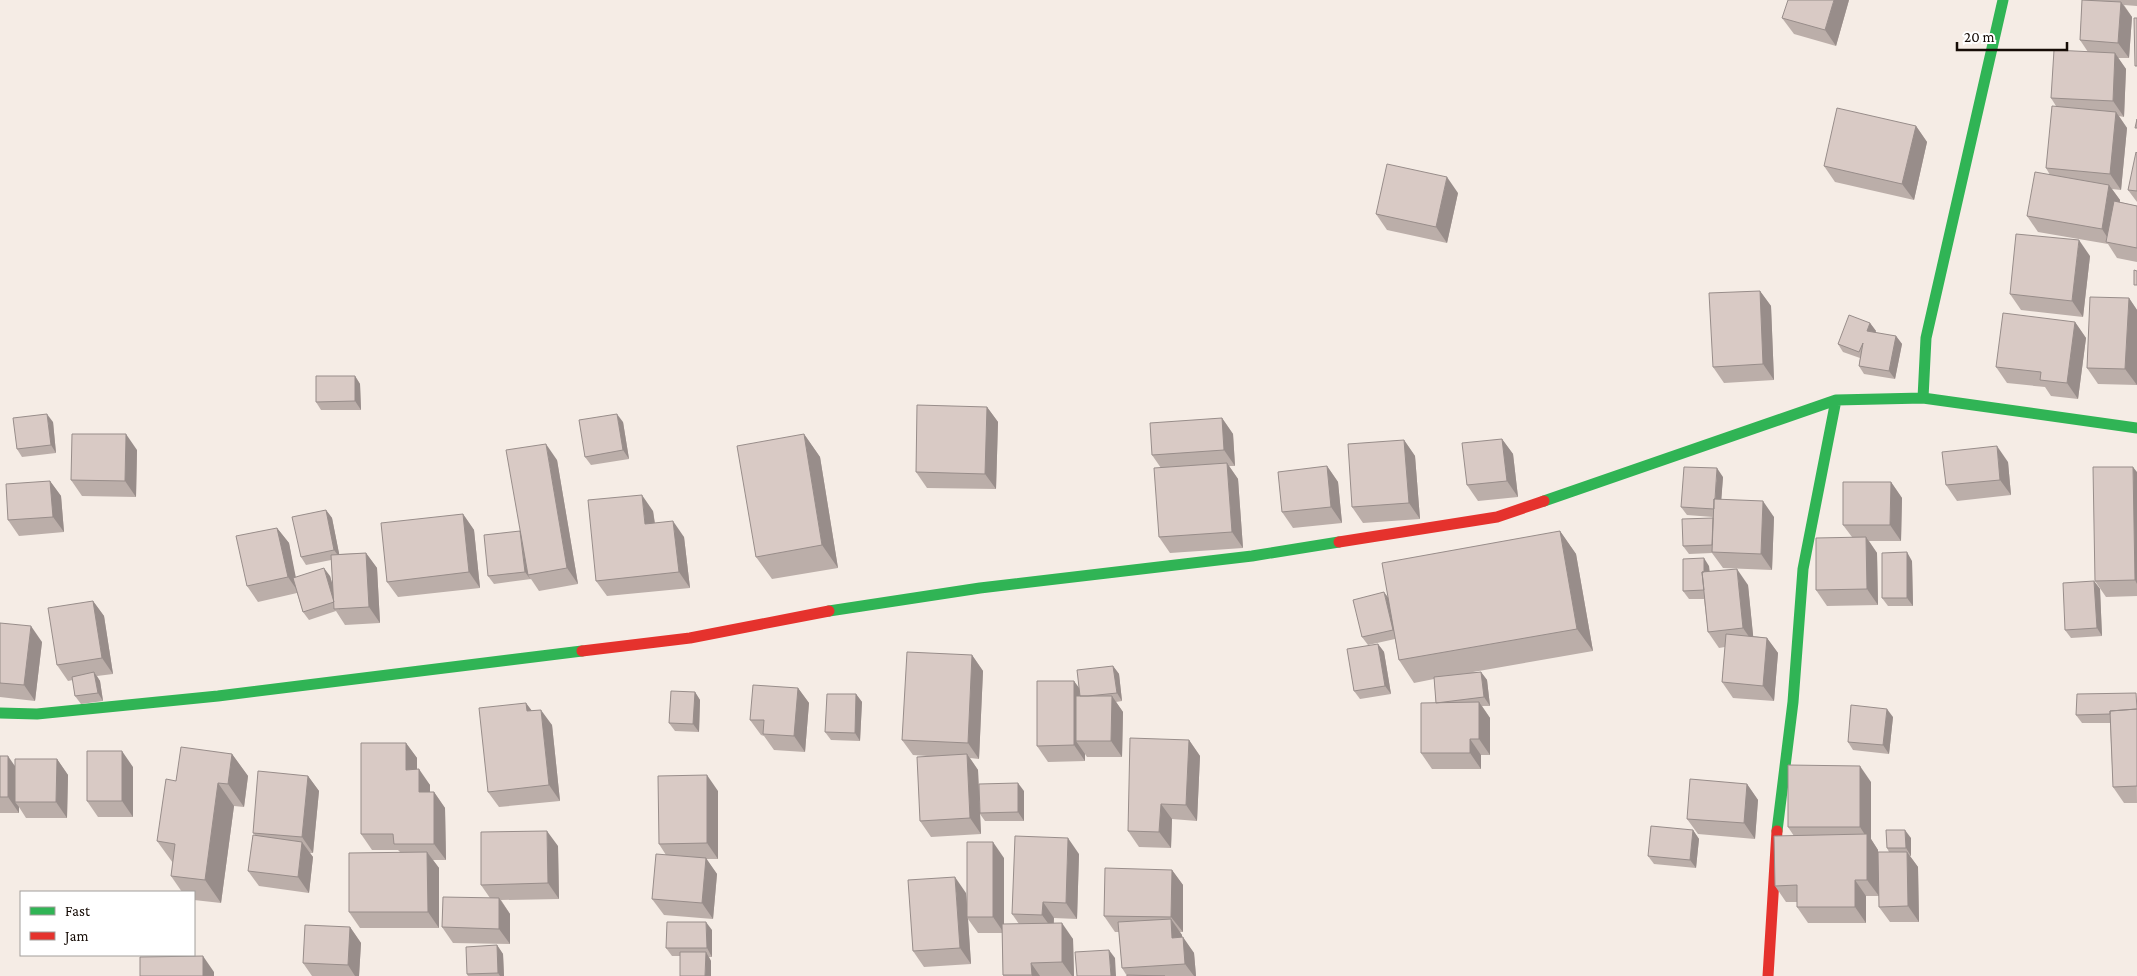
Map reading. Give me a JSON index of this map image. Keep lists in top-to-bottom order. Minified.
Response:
{"legend":["Fast","Jam"],"scale_bar":"20 m"}
